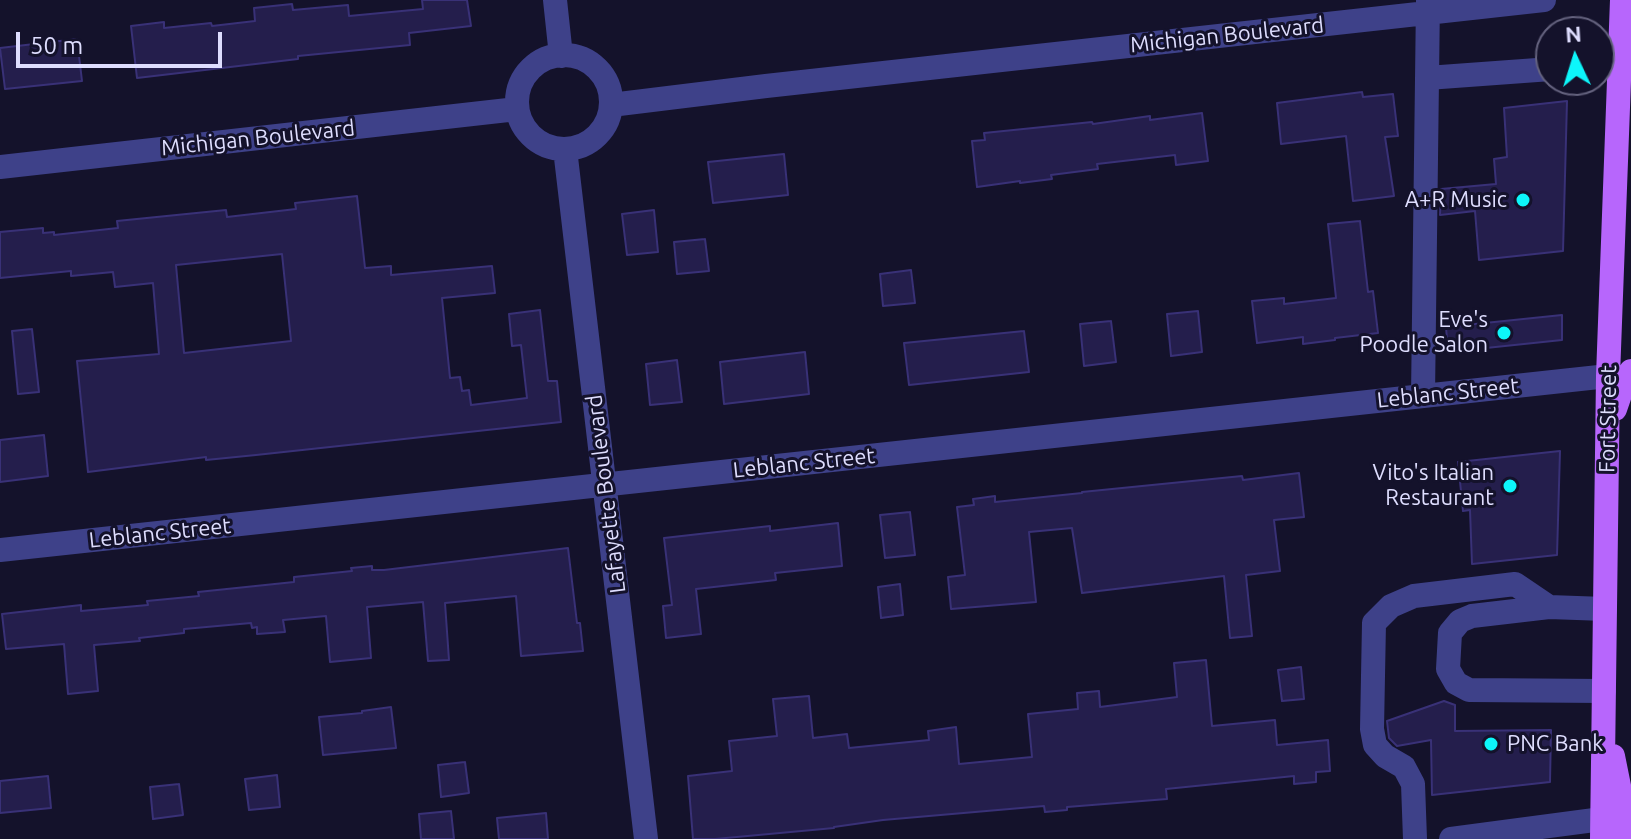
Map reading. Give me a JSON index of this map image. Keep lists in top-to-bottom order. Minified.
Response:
{"streets":{"main road":["Fort Street"],"street":["Michigan Boulevard","Leblanc Street","Lafayette Boulevard"]},"crossings":[["Michigan Boulevard","Lafayette Boulevard"],["Leblanc Street","Fort Street"],["Leblanc Street","Lafayette Boulevard"]],"places":["A+R Music","Eve's Poodle Salon","Vito's Italian Restaurant","PNC Bank"],"scale_bar":"50 m","north":"top"}
